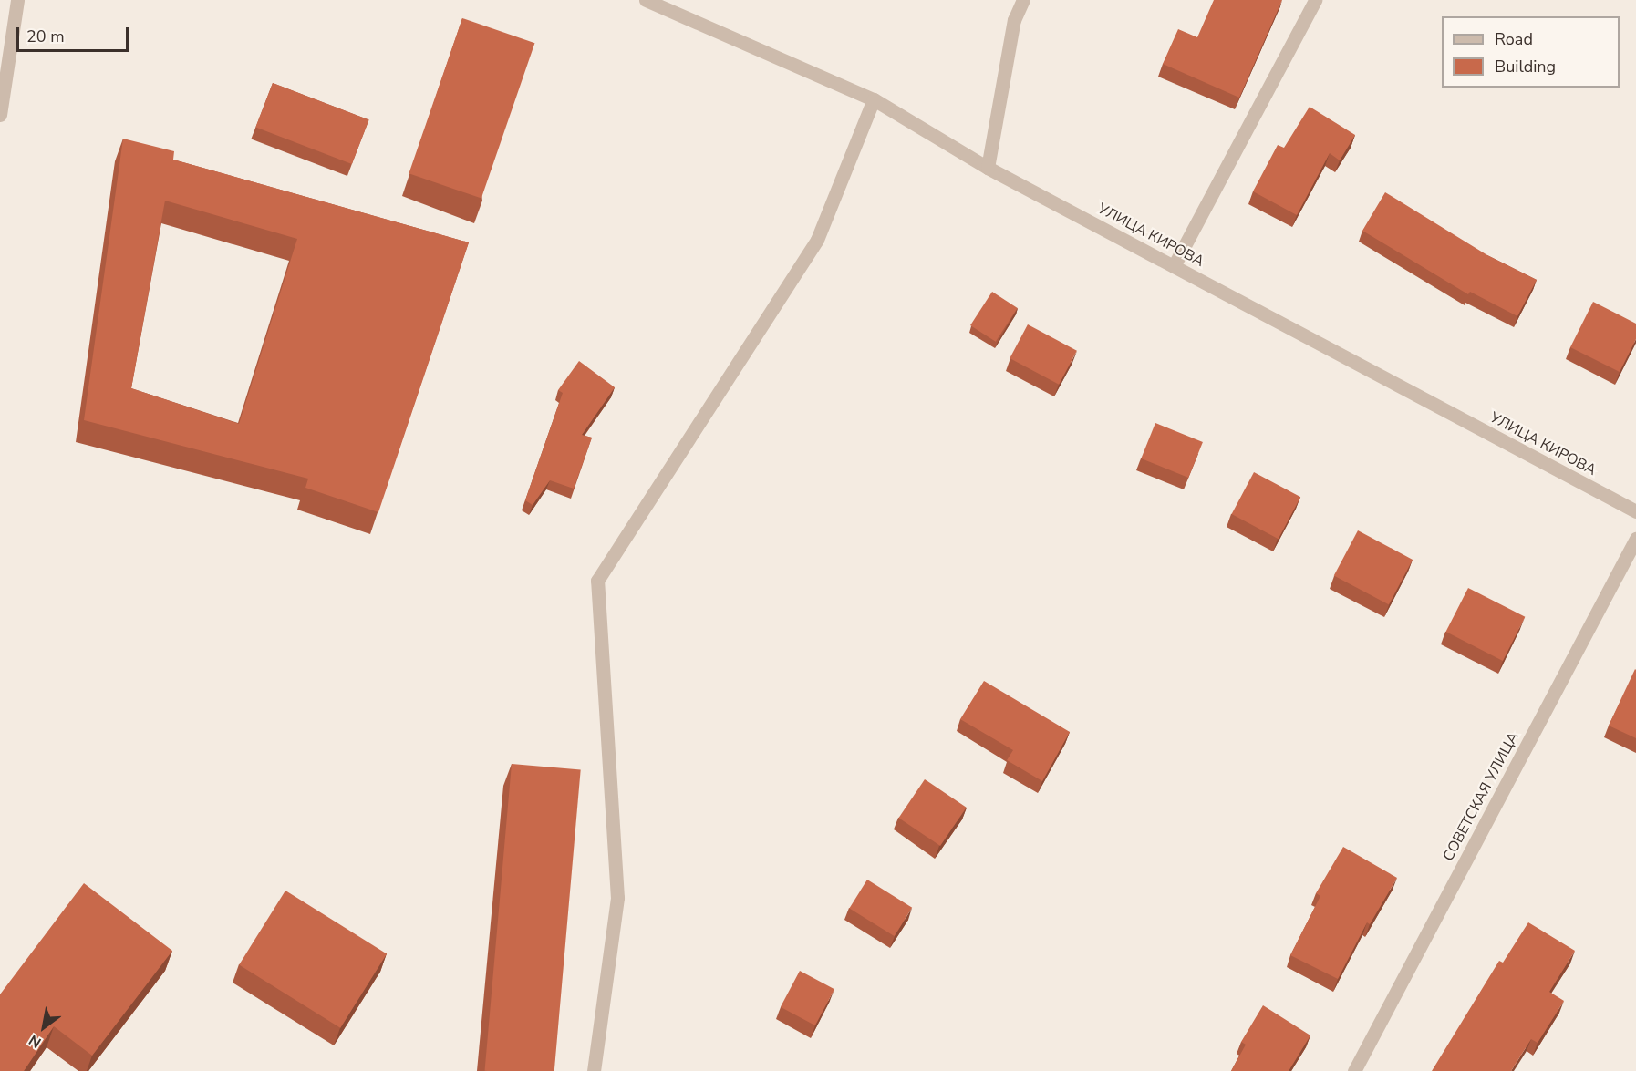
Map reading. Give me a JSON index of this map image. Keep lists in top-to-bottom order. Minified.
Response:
{"streets":{"street":["УЛИЦА КИРОВА","СОВЕТСКАЯ УЛИЦА"]},"legend":["Road","Building"],"scale_bar":"20 m","north":"bottom left"}
